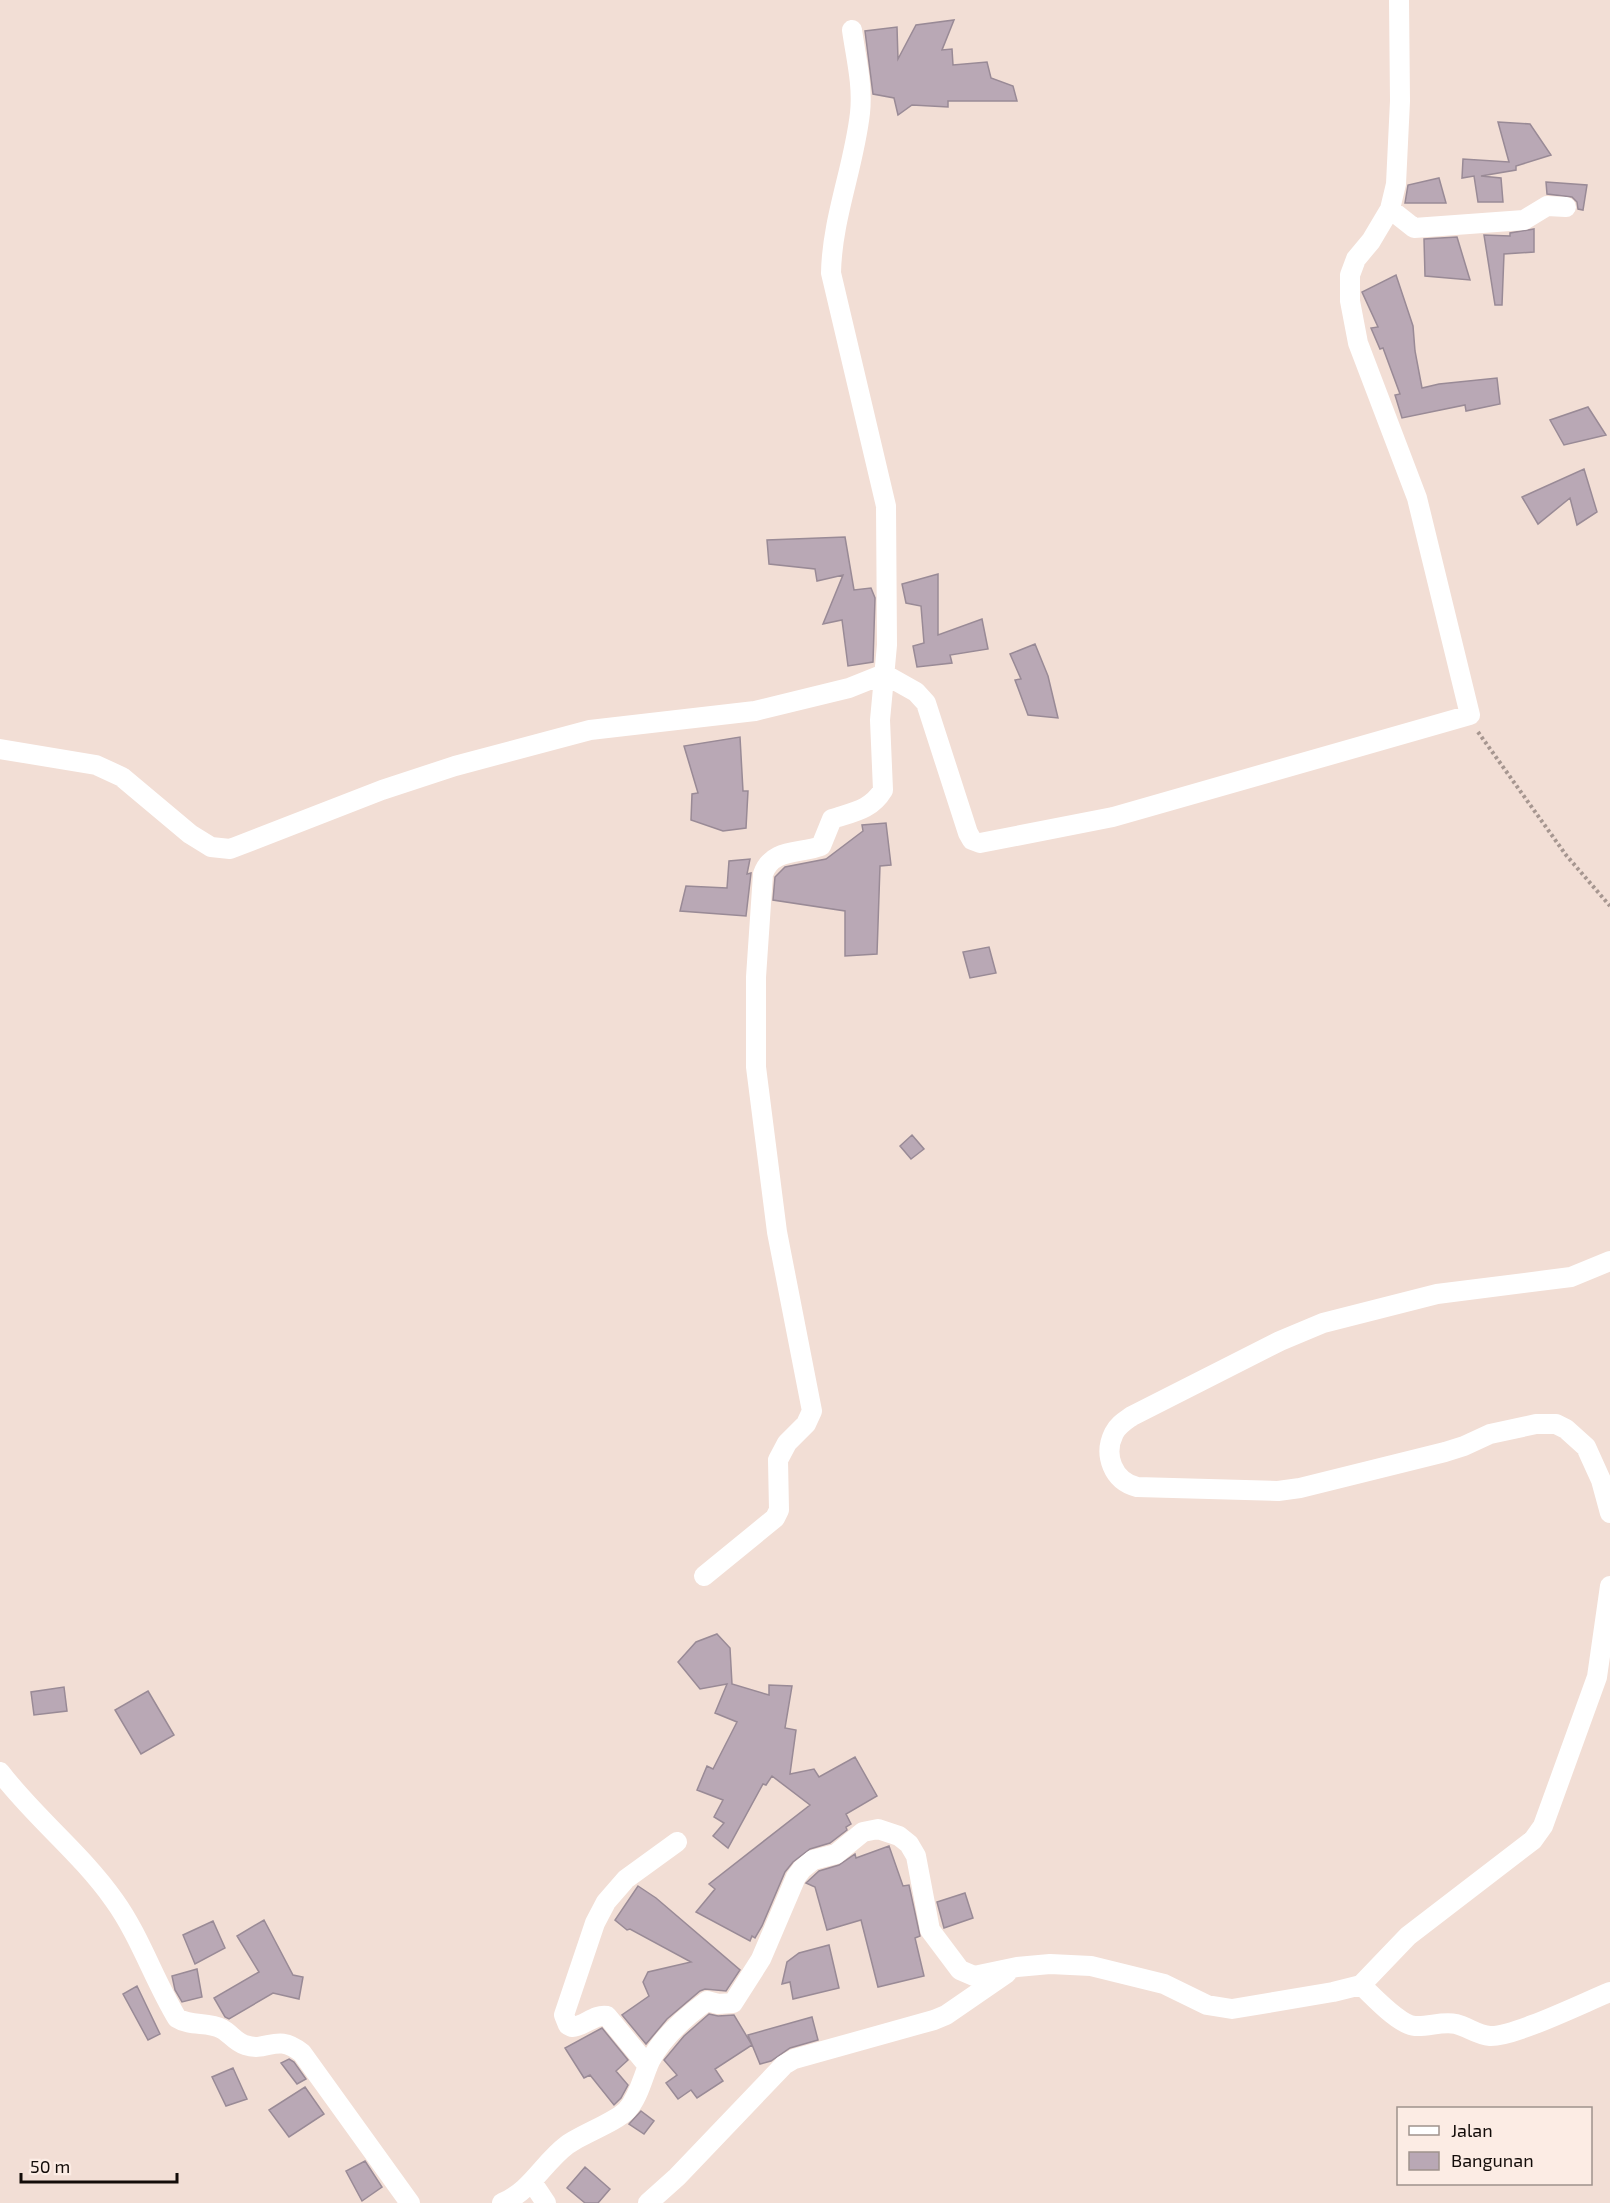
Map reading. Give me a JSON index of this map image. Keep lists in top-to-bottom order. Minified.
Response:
{"legend":["Jalan","Bangunan"],"scale_bar":"50 m"}
